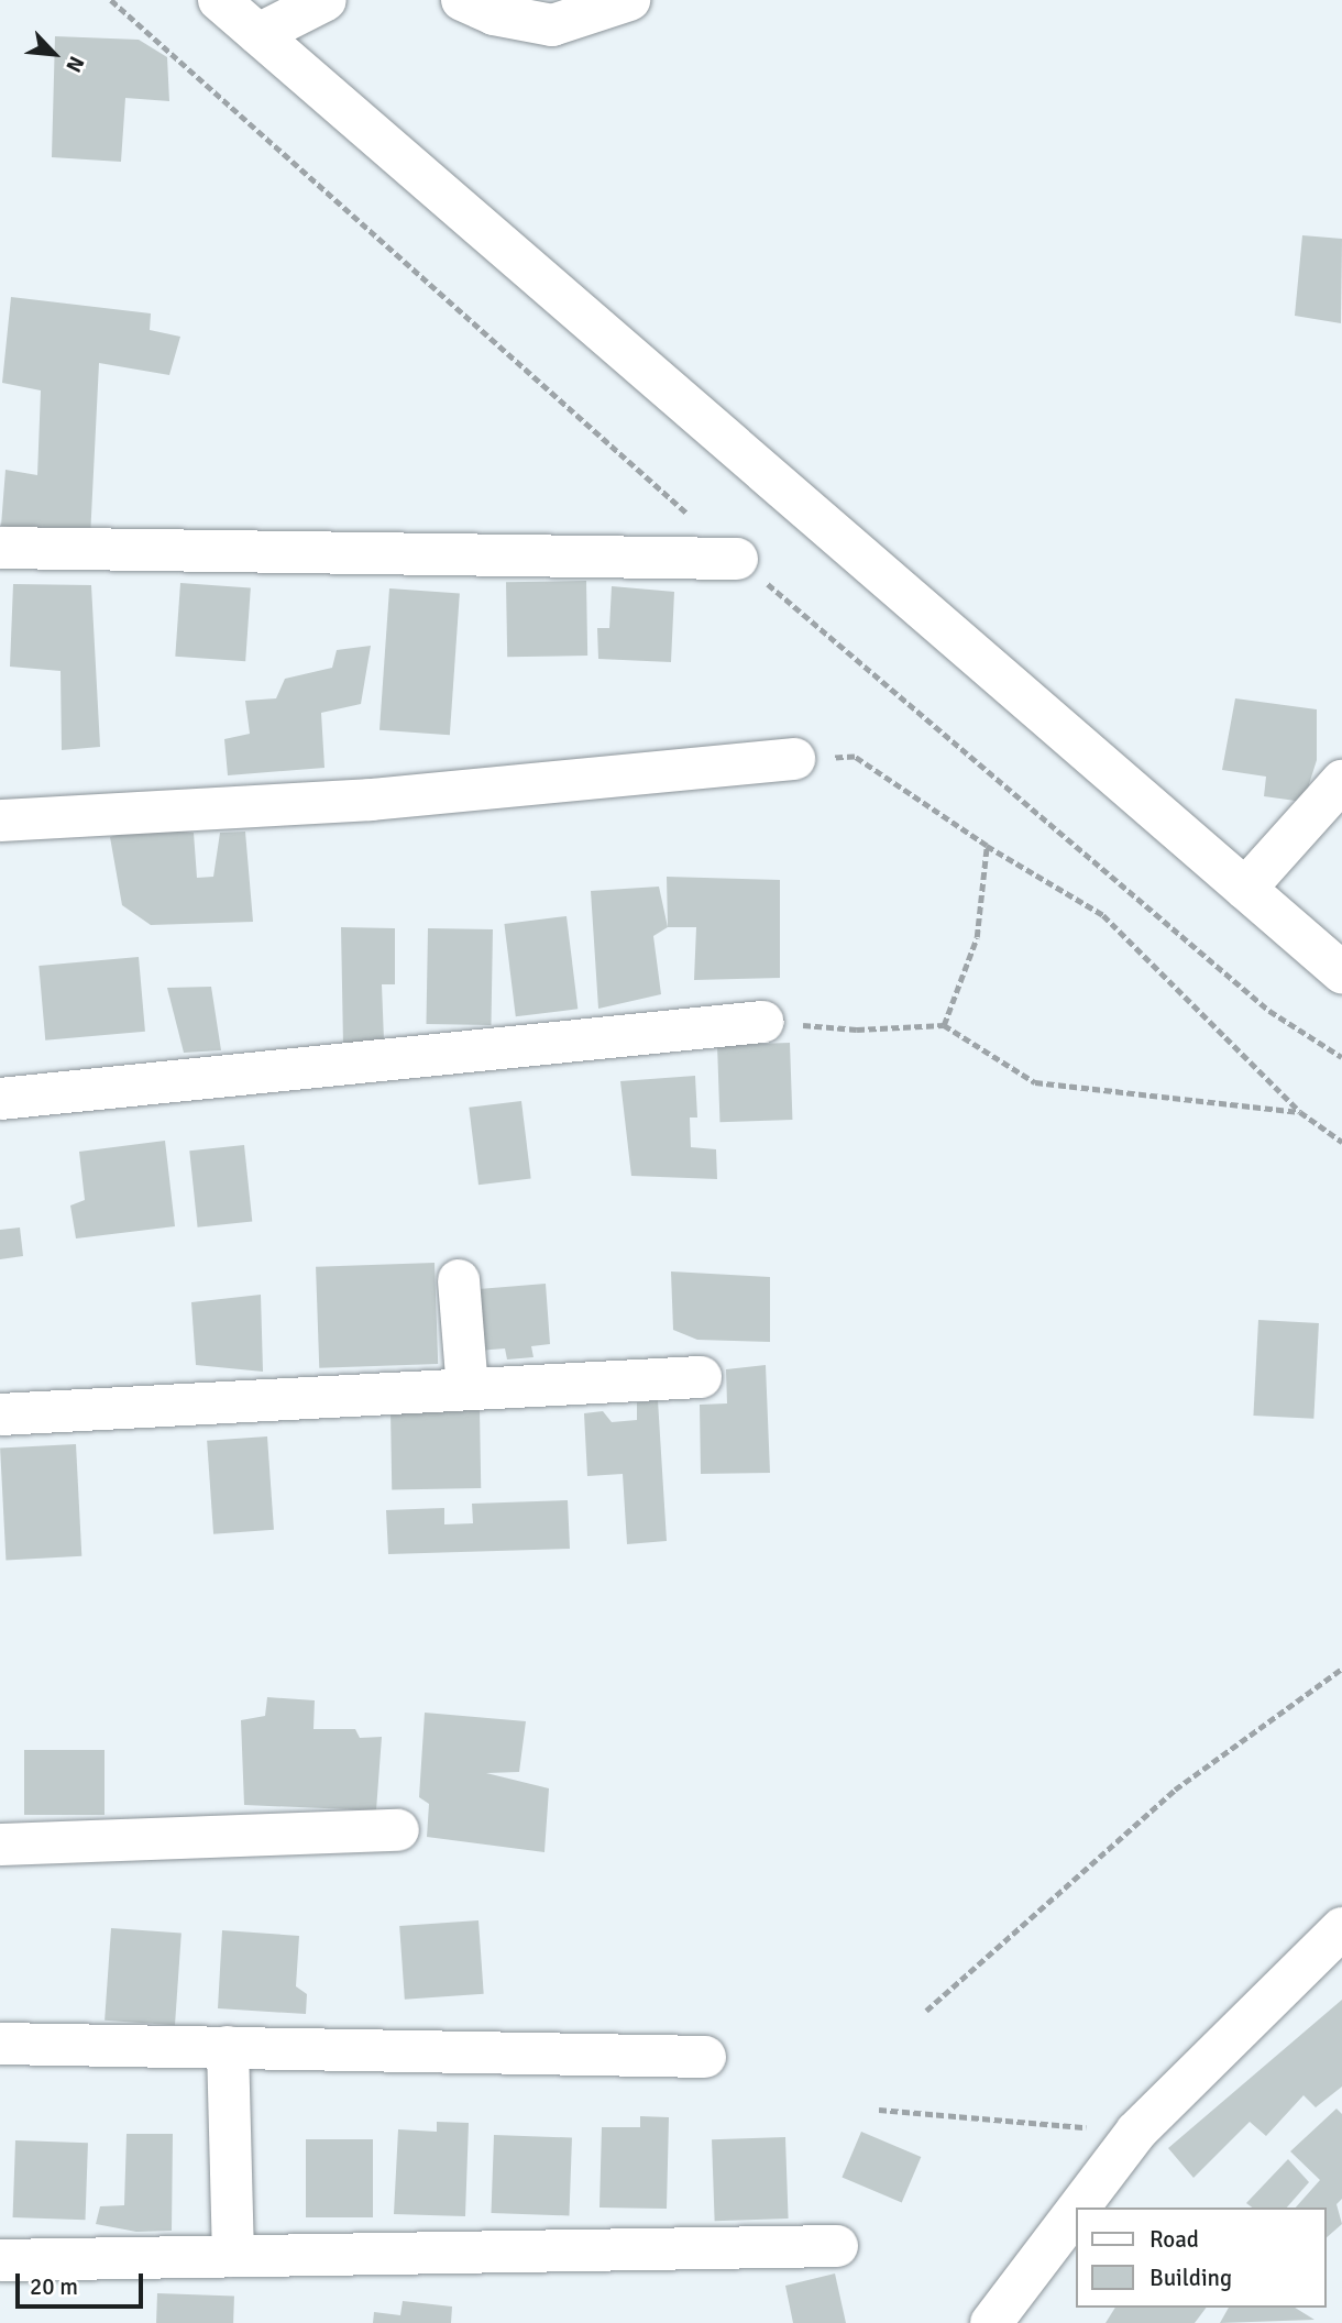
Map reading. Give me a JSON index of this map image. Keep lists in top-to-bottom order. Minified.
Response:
{"legend":["Road","Building"],"scale_bar":"20 m","north":"bottom right"}
